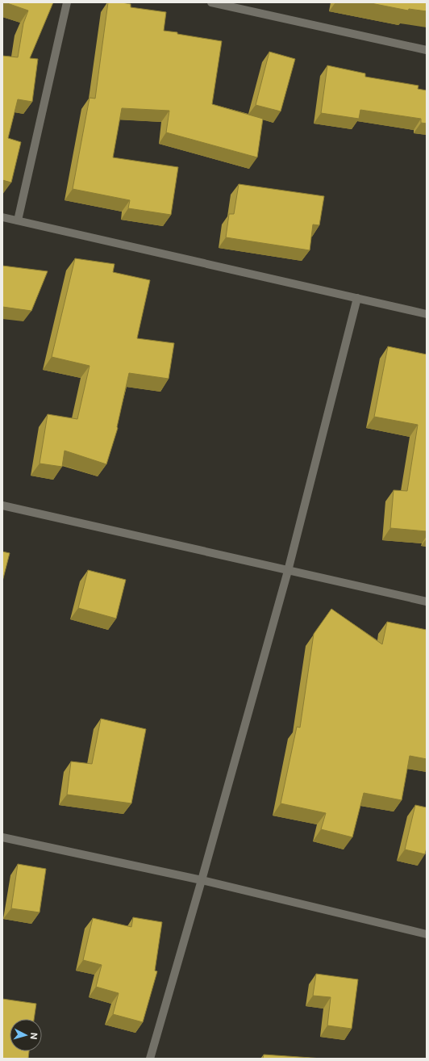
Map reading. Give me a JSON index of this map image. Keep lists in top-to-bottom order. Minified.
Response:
{"north":"right"}
